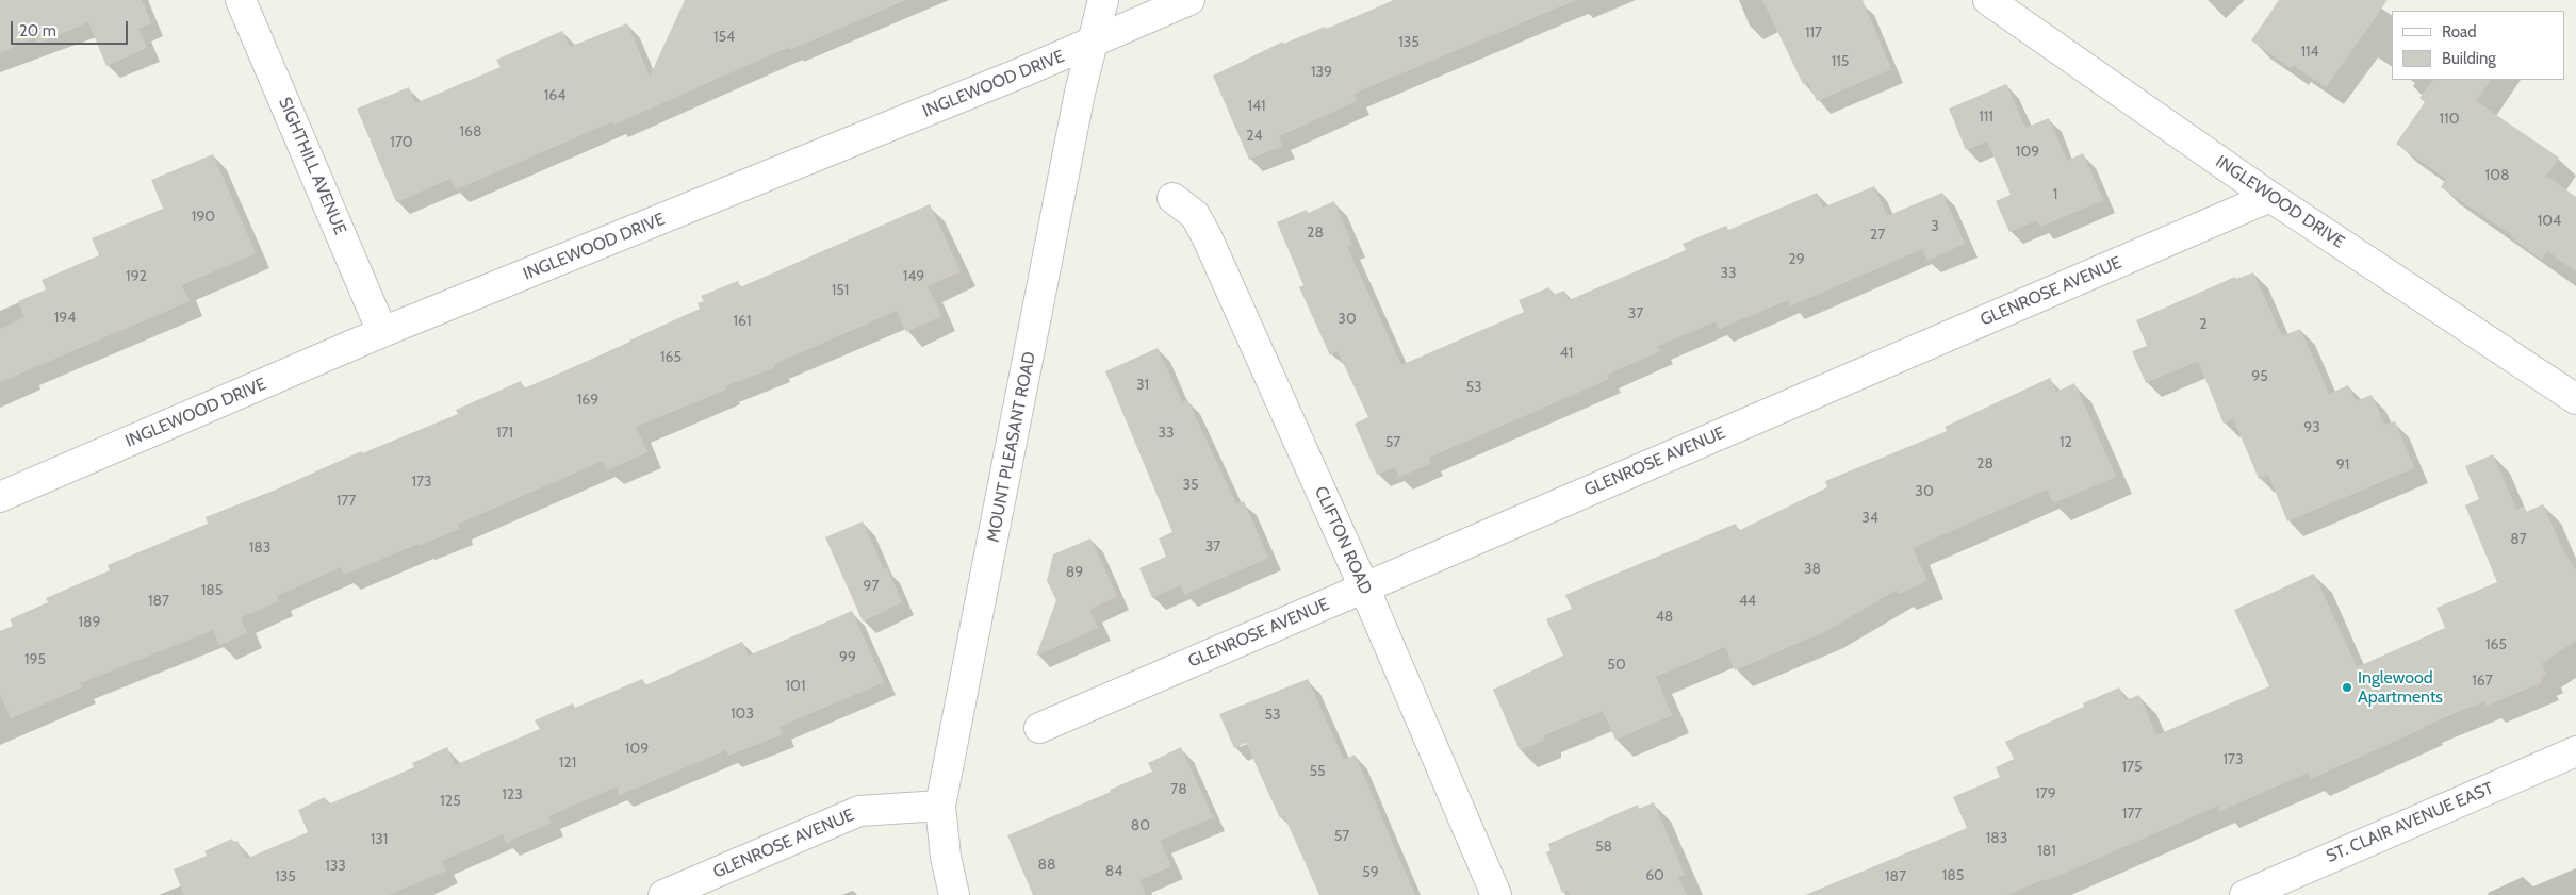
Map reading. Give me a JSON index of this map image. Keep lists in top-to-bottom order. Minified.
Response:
{"streets":{"street":["INGLEWOOD DRIVE","SIGHTHILL AVENUE","GLENROSE AVENUE","MOUNT PLEASANT ROAD","CLIFTON ROAD","ST. CLAIR AVENUE EAST"]},"crossings":[["INGLEWOOD DRIVE","SIGHTHILL AVENUE"],["INGLEWOOD DRIVE","GLENROSE AVENUE"],["INGLEWOOD DRIVE","MOUNT PLEASANT ROAD"],["GLENROSE AVENUE","MOUNT PLEASANT ROAD"],["GLENROSE AVENUE","CLIFTON ROAD"]],"places":["Inglewood Apartments"],"house_numbers":["117","154","135","114","115","139","164","141","111","110","168","24","170","109","108","1","190","104","3","28","27","29","33","192","149","151","37","194","30","161","2","41","165","95","31","53","169","93","171","33","57","12","28","91","173","35","30","177","34","87","37","183","38","89","97","185","187","44","48","189","165","99","195","50","167","101","103","53","109","173","121","175","55","78","179","123","125","177","80","57","183","131","58","181","88","133","84","59","60","185","135","187"],"legend":["Road","Building"],"scale_bar":"20 m"}
